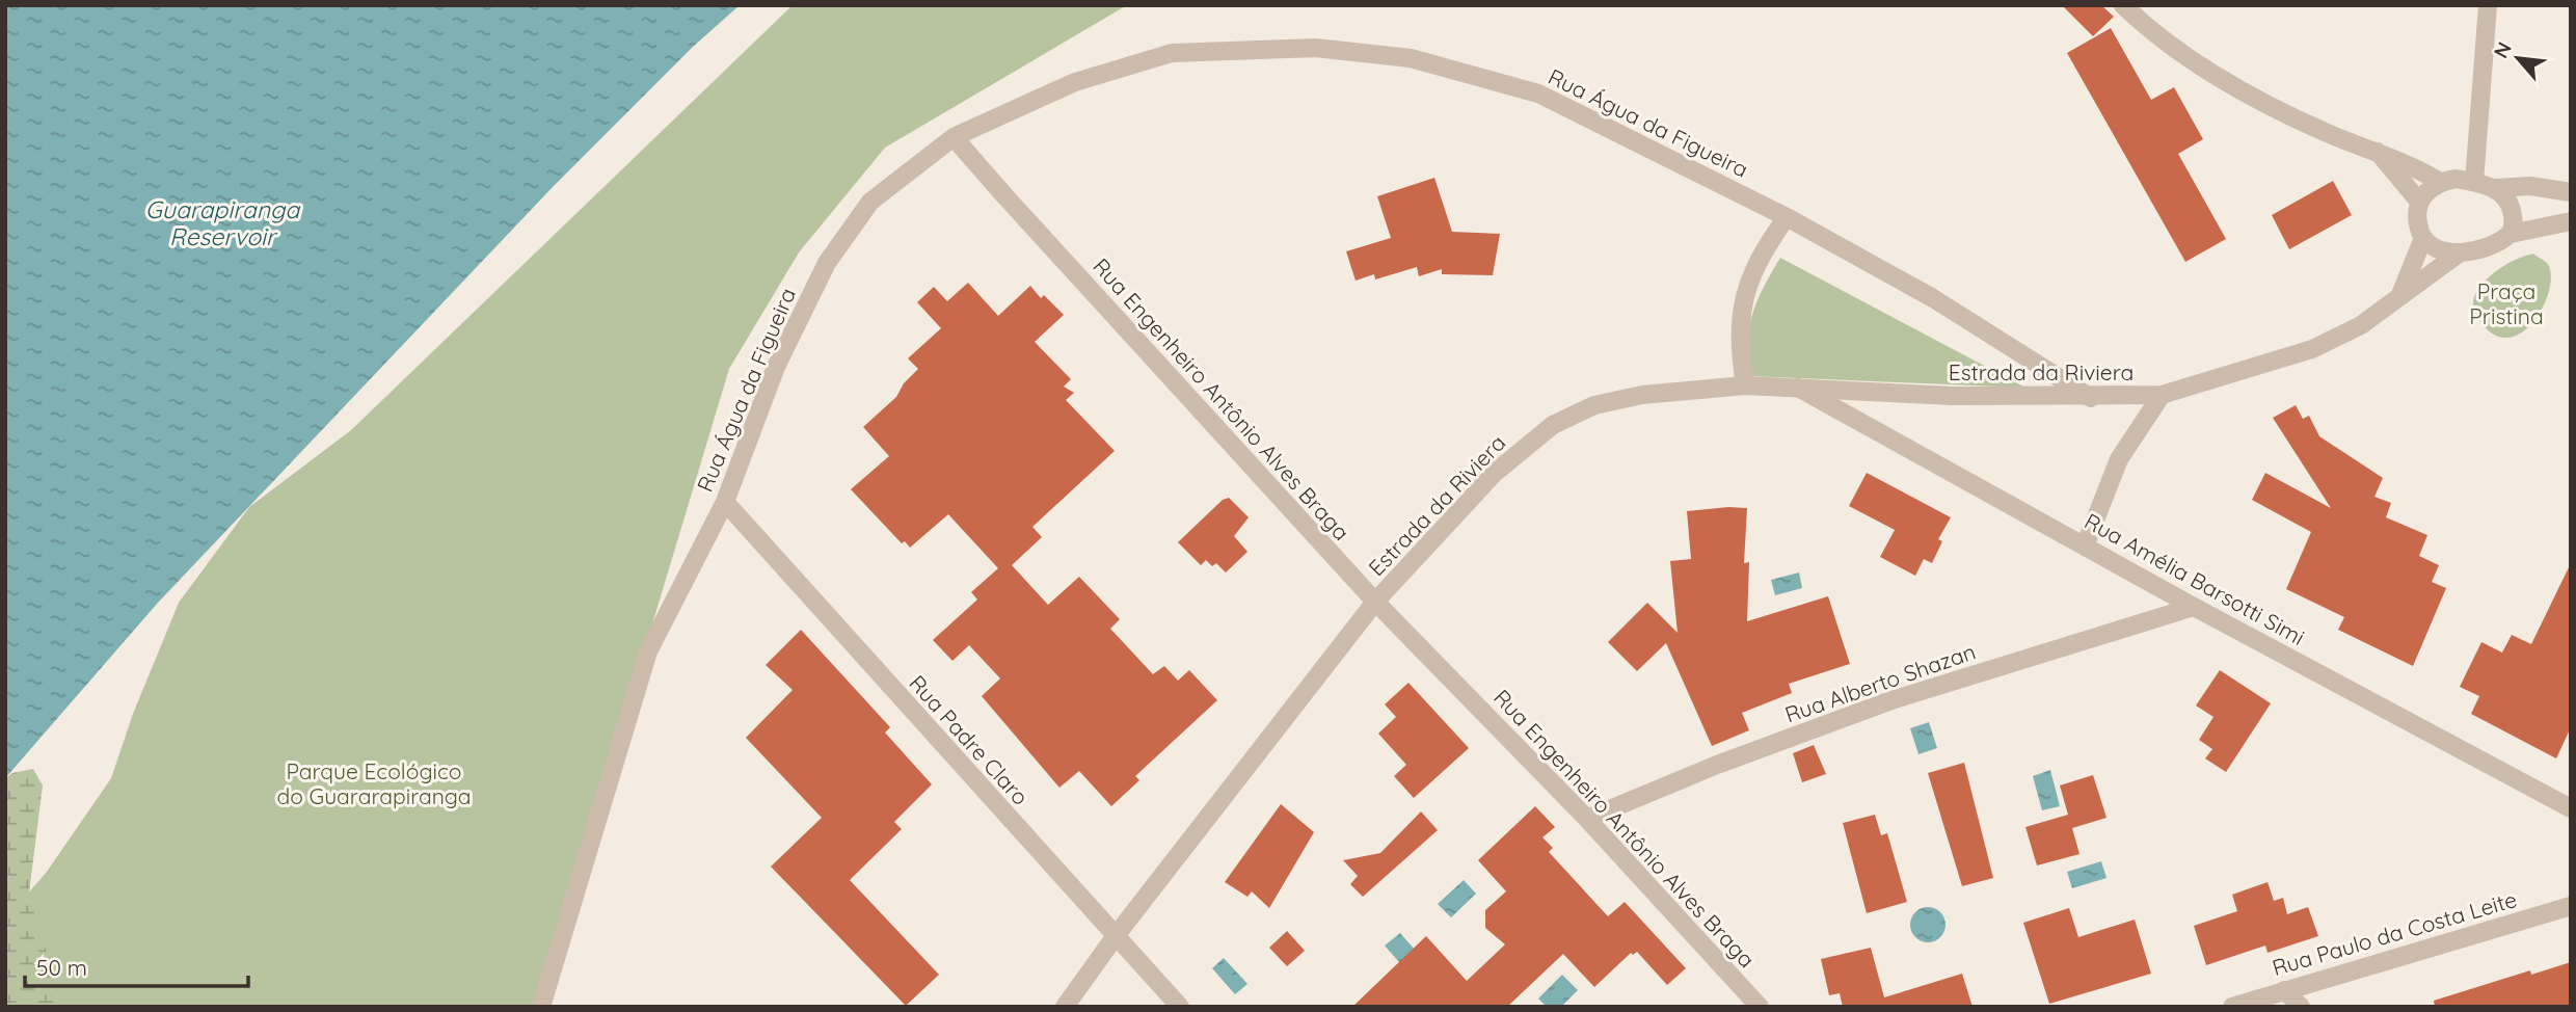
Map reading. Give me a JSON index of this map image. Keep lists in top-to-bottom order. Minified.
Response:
{"streets":{"street":["Rua Água da Figueira","Estrada da Riviera","Rua Engenheiro Antônio Alves Braga","Rua Amélia Barsotti Simi","Rua Alberto Shazan","Rua Padre Claro","Rua Paulo da Costa Leite"]},"crossings":[["Rua Água da Figueira","Estrada da Riviera"],["Rua Água da Figueira","Rua Engenheiro Antônio Alves Braga"],["Rua Água da Figueira","Rua Padre Claro"],["Estrada da Riviera","Rua Engenheiro Antônio Alves Braga"],["Estrada da Riviera","Rua Amélia Barsotti Simi"],["Estrada da Riviera","Rua Padre Claro"],["Rua Engenheiro Antônio Alves Braga","Rua Alberto Shazan"],["Rua Amélia Barsotti Simi","Rua Alberto Shazan"]],"water":["Guarapiranga Reservoir"],"parks":["Praça Pristina","Parque Ecológico do Guararapiranga"],"scale_bar":"50 m","north":"top left"}
